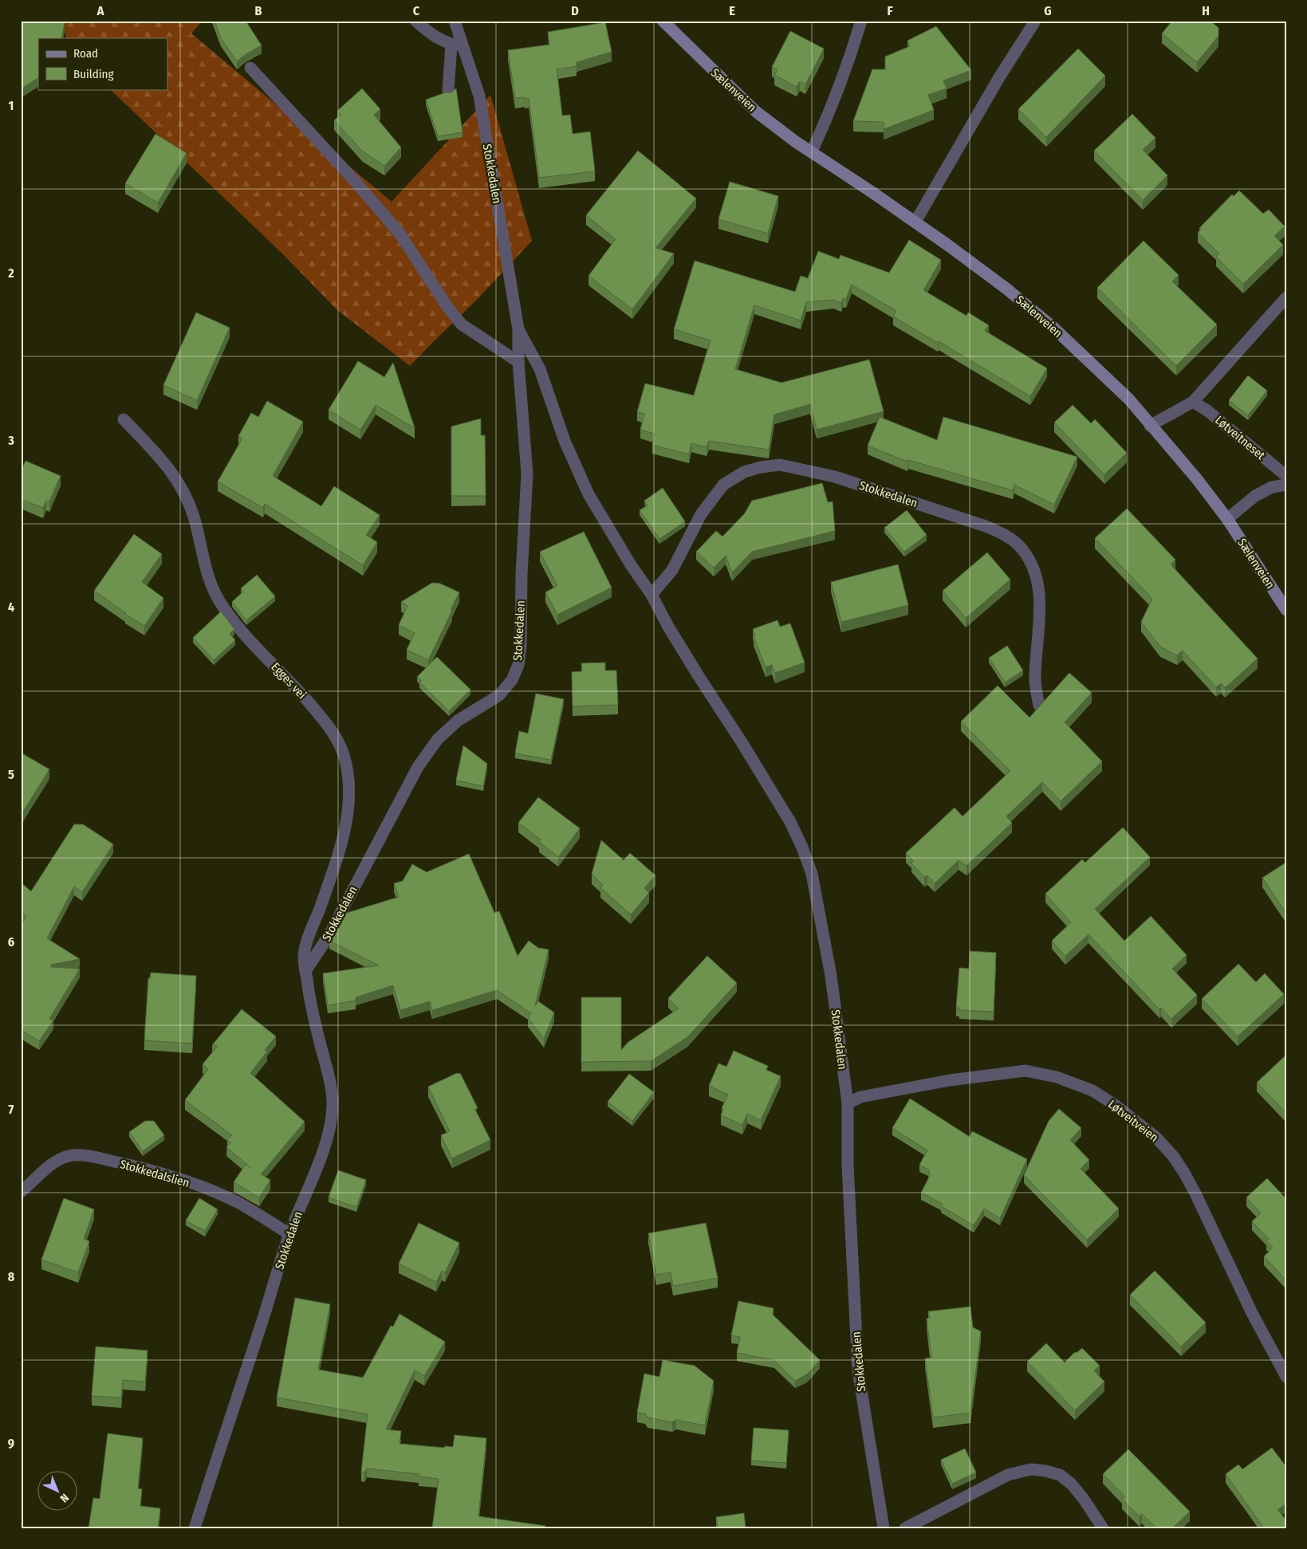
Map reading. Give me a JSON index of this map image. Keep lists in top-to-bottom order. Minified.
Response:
{"streets":{"street":["Sælenveien","Stokkedalen","Løtveitneset","Egges vei","Løtveitveien","Stokkedalslien"]},"crossings":[["Stokkedalen","Egges vei"],["Stokkedalen","Løtveitveien"],["Stokkedalen","Stokkedalslien"]],"legend":["Road","Building"],"north":"bottom right","grid":{"columns":["A","B","C","D","E","F","G","H"],"rows":["1","2","3","4","5","6","7","8","9"]}}
